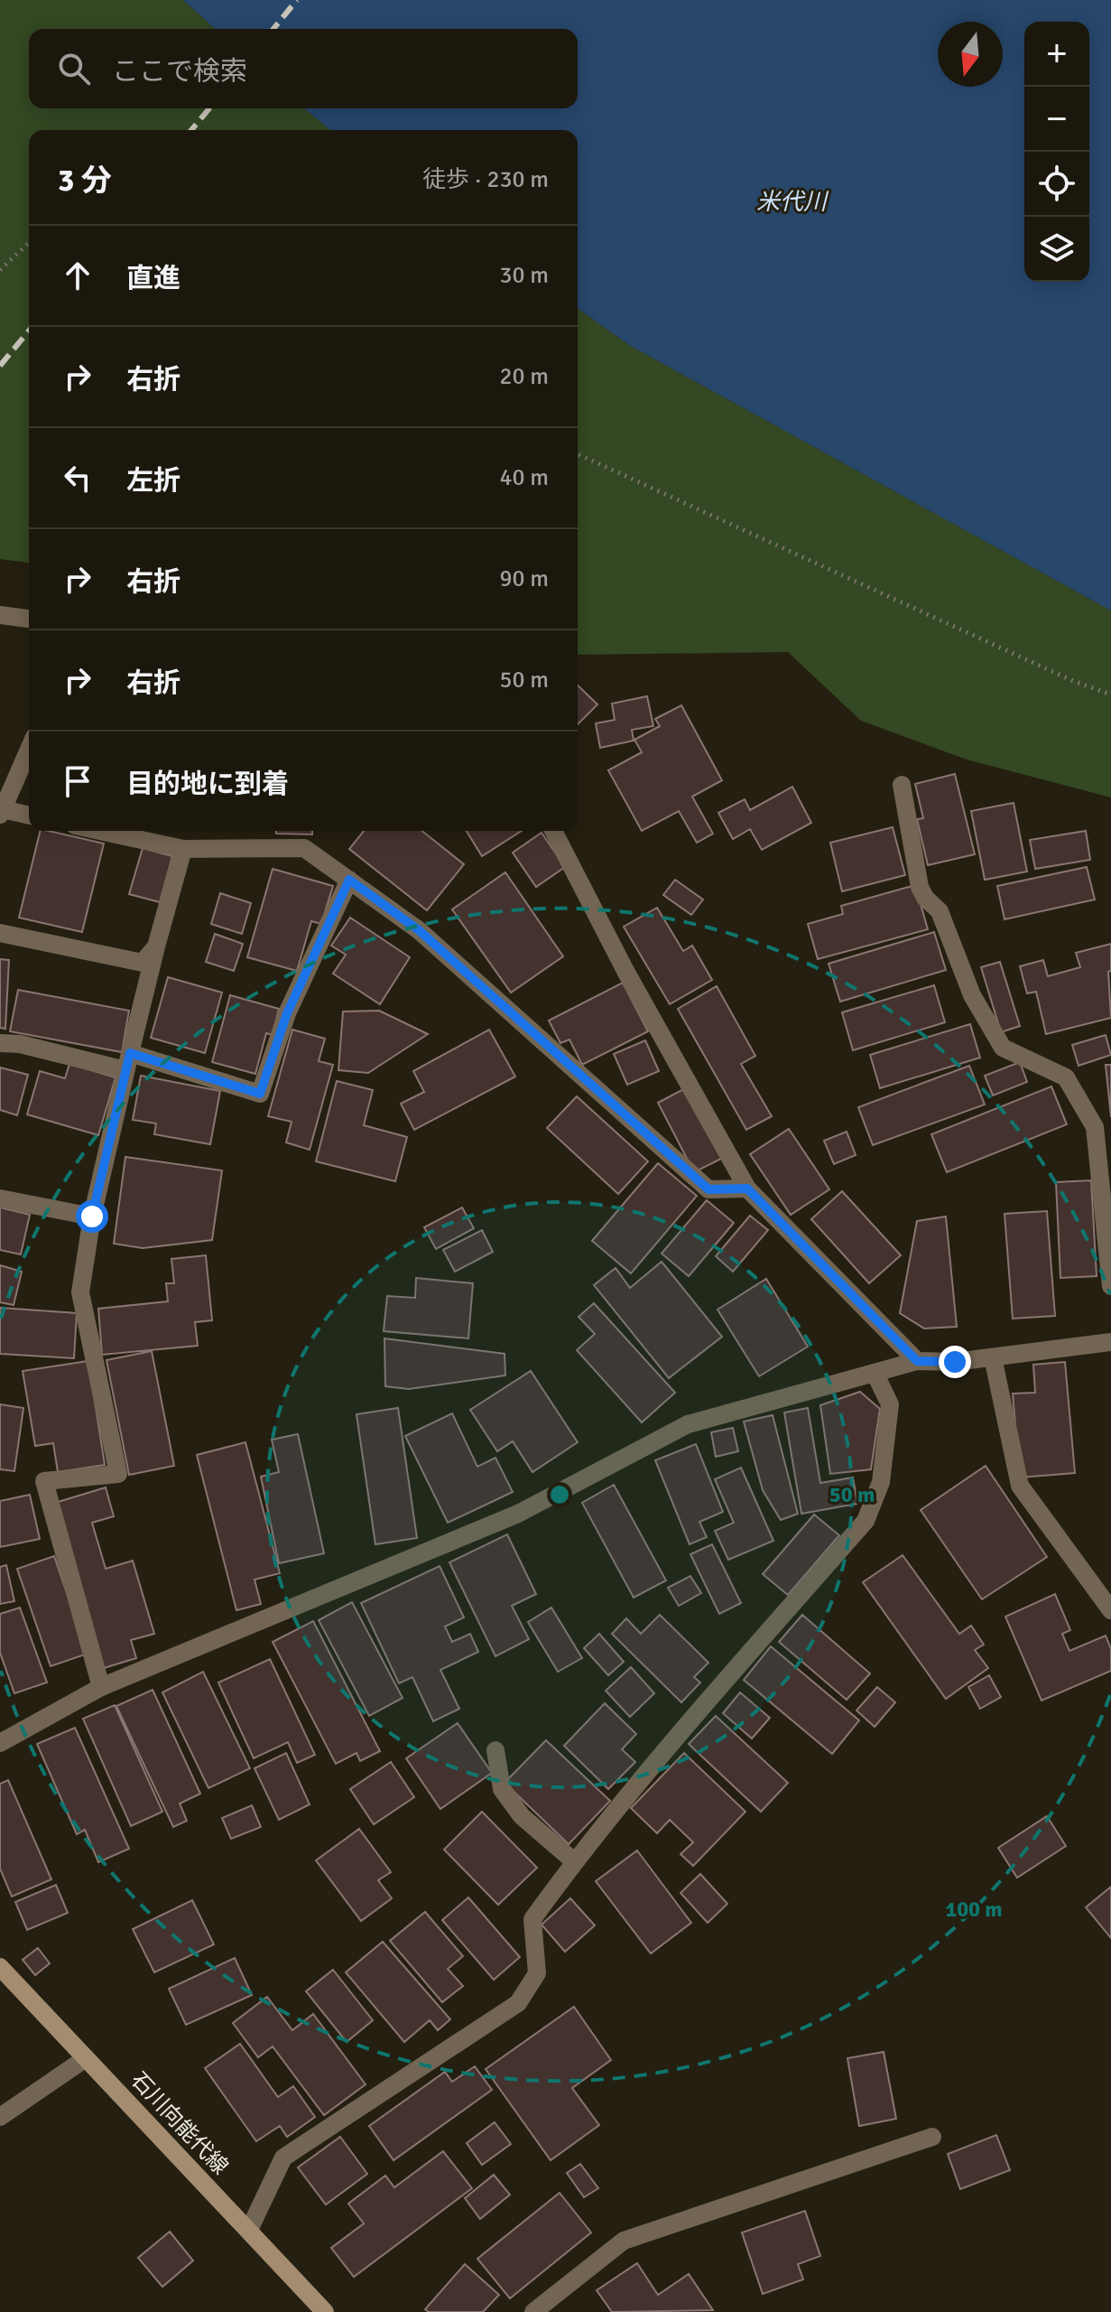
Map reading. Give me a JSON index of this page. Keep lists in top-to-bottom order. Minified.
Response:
{"streets":{"main road":["石川向能代線"]},"water":["米代川"],"north":"bottom","page":{"map_buttons":["+","−"],"search":"ここで検索","heading":["3 分","徒歩 · 230 m"],"list":[["直進","30 m"],["右折","20 m"],["左折","40 m"],["右折","90 m"],["右折","50 m"],"目的地に到着"]},"rings":["50 m","100 m"]}
